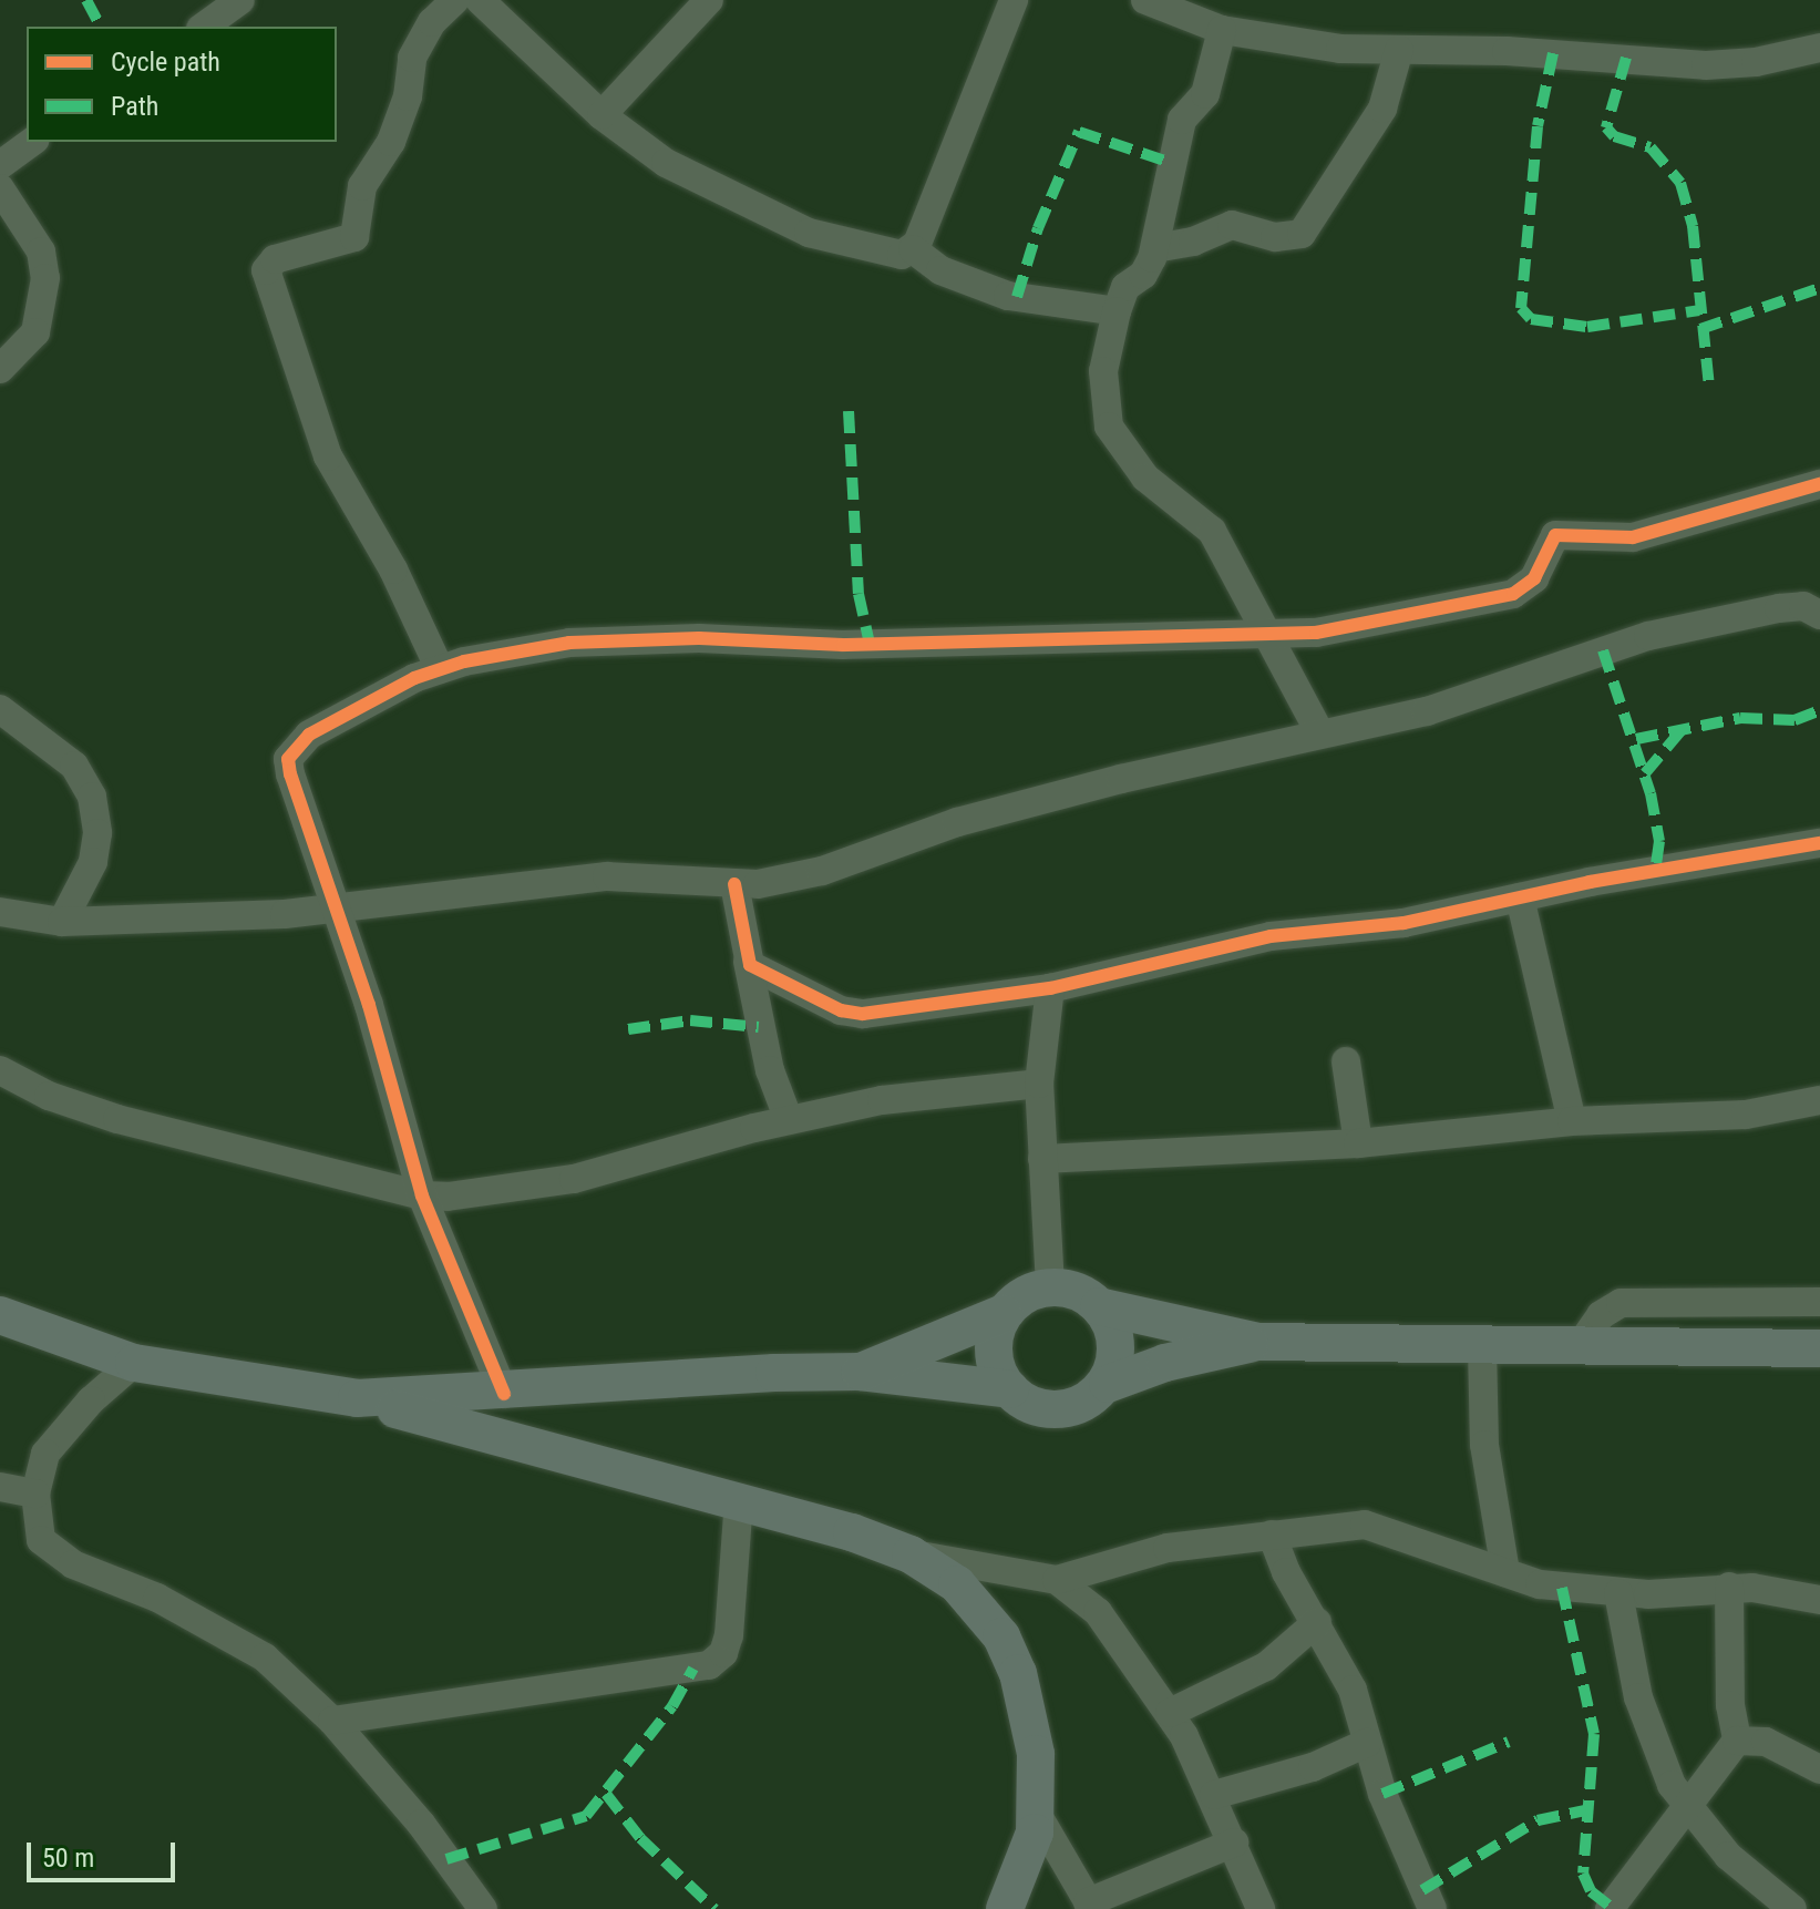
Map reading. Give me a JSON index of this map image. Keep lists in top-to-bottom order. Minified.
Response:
{"legend":["Cycle path","Path"],"scale_bar":"50 m"}
